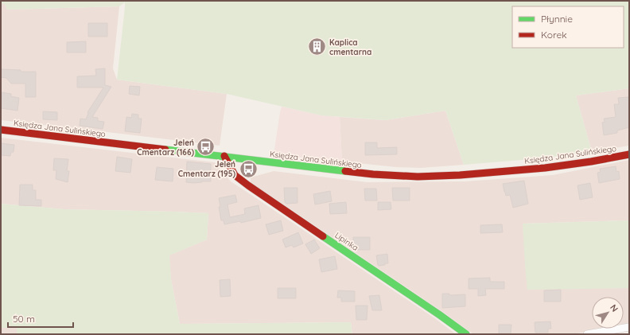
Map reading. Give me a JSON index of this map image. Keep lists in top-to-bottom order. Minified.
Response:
{"streets":{"street":["Księdza Jana Sulińskiego","Lipinka"]},"crossings":[["Księdza Jana Sulińskiego","Lipinka"]],"places":{"building":["Kaplica cmentarna"],"bus stop":["Jeleń Cmentarz (166)","Jeleń Cmentarz (195)"]},"legend":["Płynnie","Korek"],"scale_bar":"50 m","north":"top right"}
